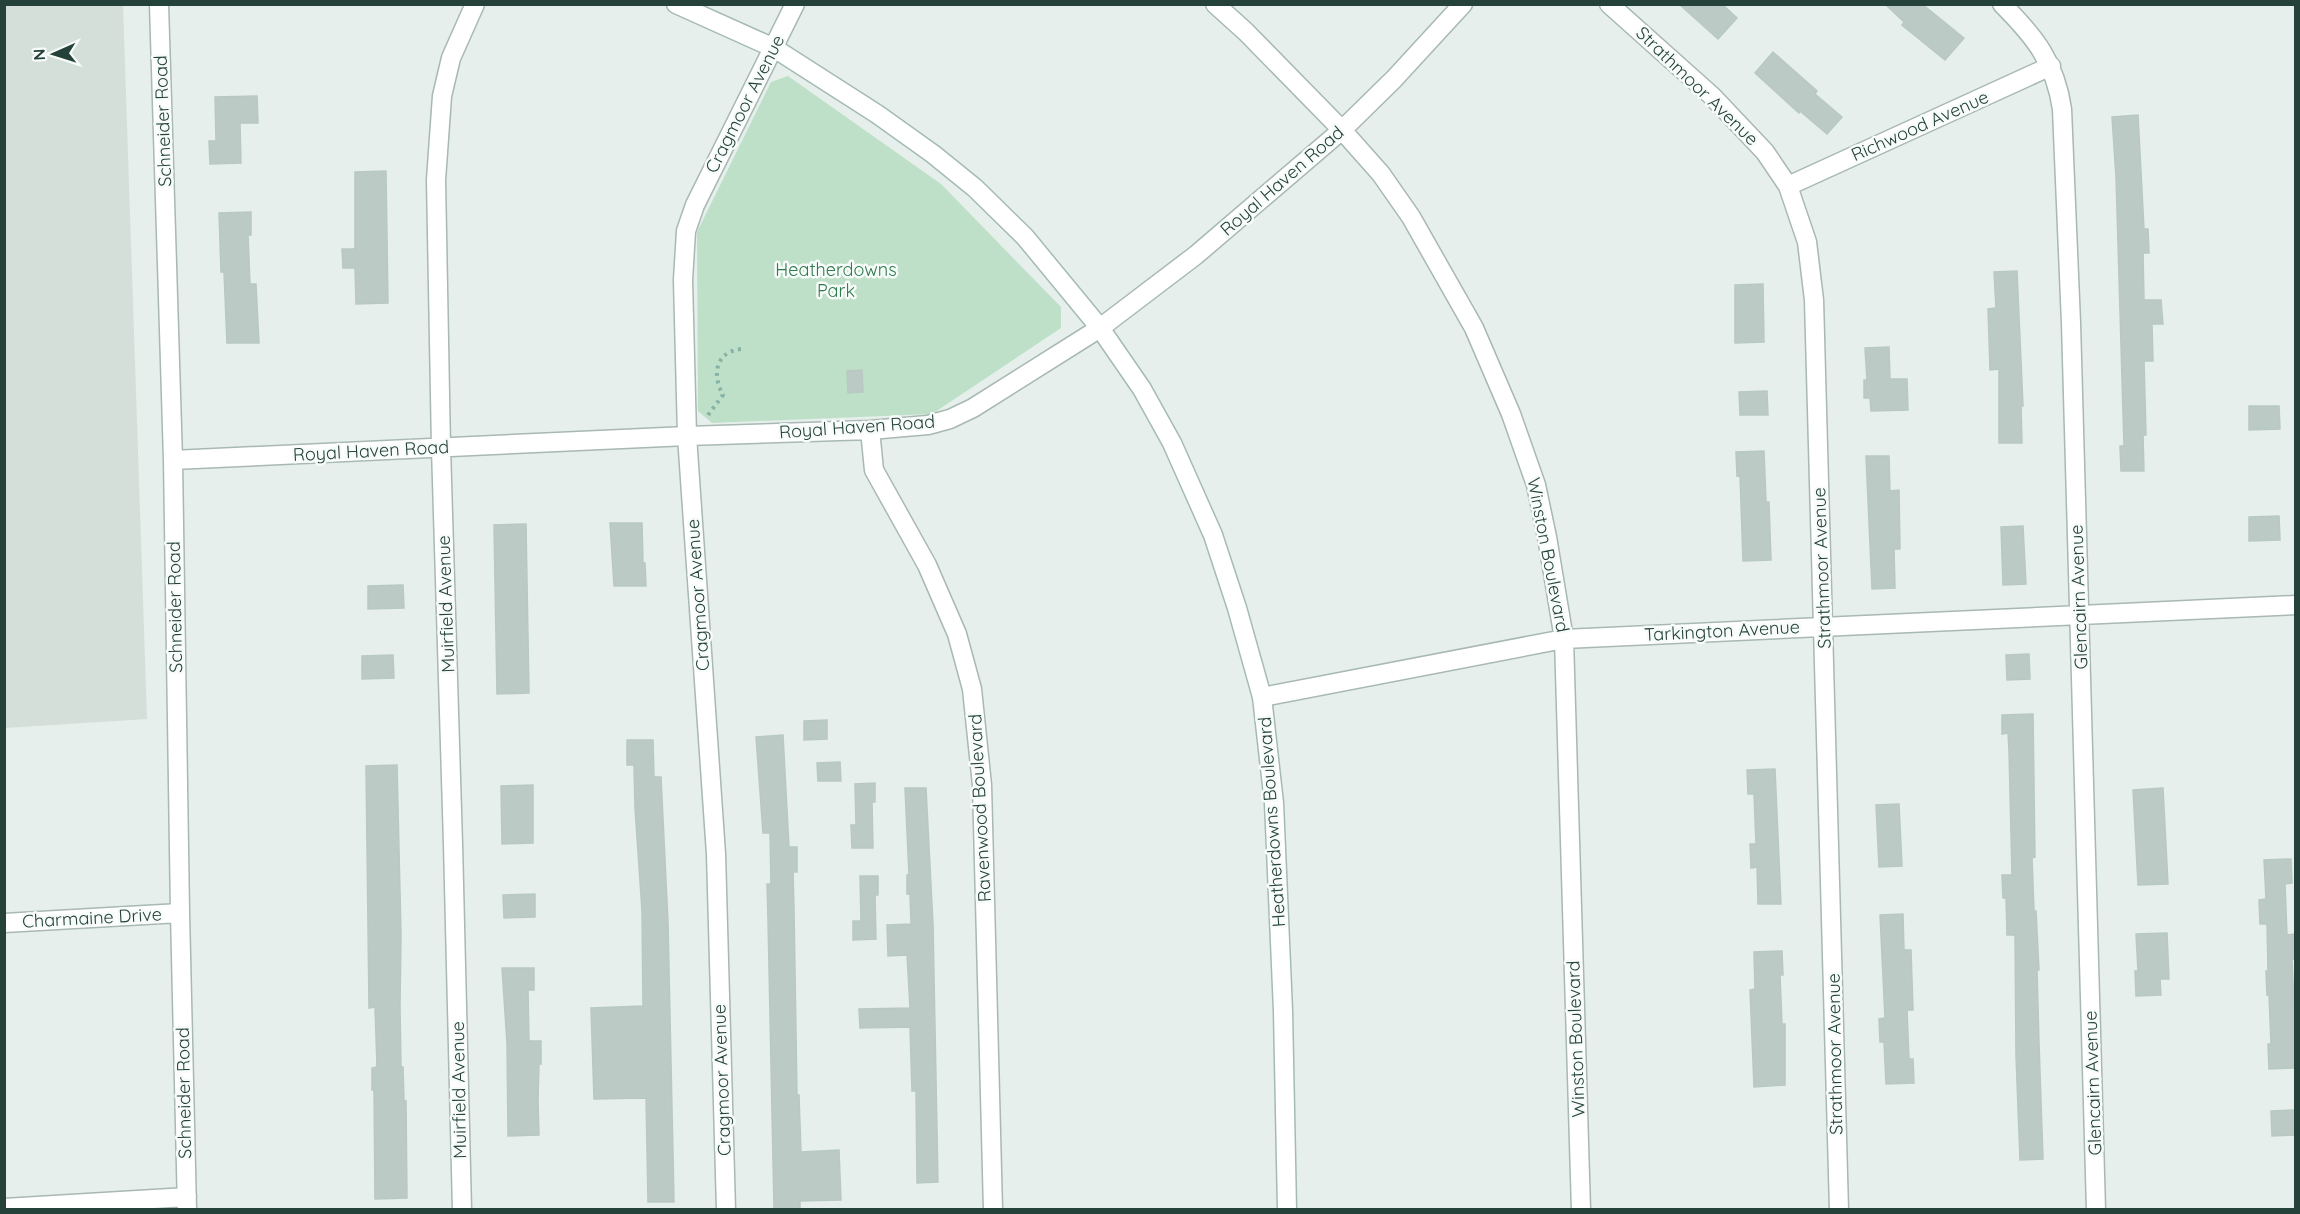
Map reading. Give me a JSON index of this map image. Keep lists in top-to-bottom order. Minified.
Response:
{"streets":{"street":["Strathmoor Avenue","Cragmoor Avenue","Schneider Road","Richwood Avenue","Royal Haven Road","Winston Boulevard","Glencairn Avenue","Muirfield Avenue","Tarkington Avenue","Ravenwood Boulevard","Heatherdowns Boulevard","Charmaine Drive"]},"crossings":[["Strathmoor Avenue","Richwood Avenue"],["Strathmoor Avenue","Tarkington Avenue"],["Cragmoor Avenue","Royal Haven Road"],["Cragmoor Avenue","Heatherdowns Boulevard"],["Schneider Road","Royal Haven Road"],["Schneider Road","Charmaine Drive"],["Richwood Avenue","Glencairn Avenue"],["Royal Haven Road","Winston Boulevard"],["Royal Haven Road","Muirfield Avenue"],["Royal Haven Road","Ravenwood Boulevard"],["Royal Haven Road","Heatherdowns Boulevard"],["Winston Boulevard","Tarkington Avenue"],["Glencairn Avenue","Tarkington Avenue"],["Tarkington Avenue","Heatherdowns Boulevard"]],"parks":["Heatherdowns Park"],"north":"left"}
